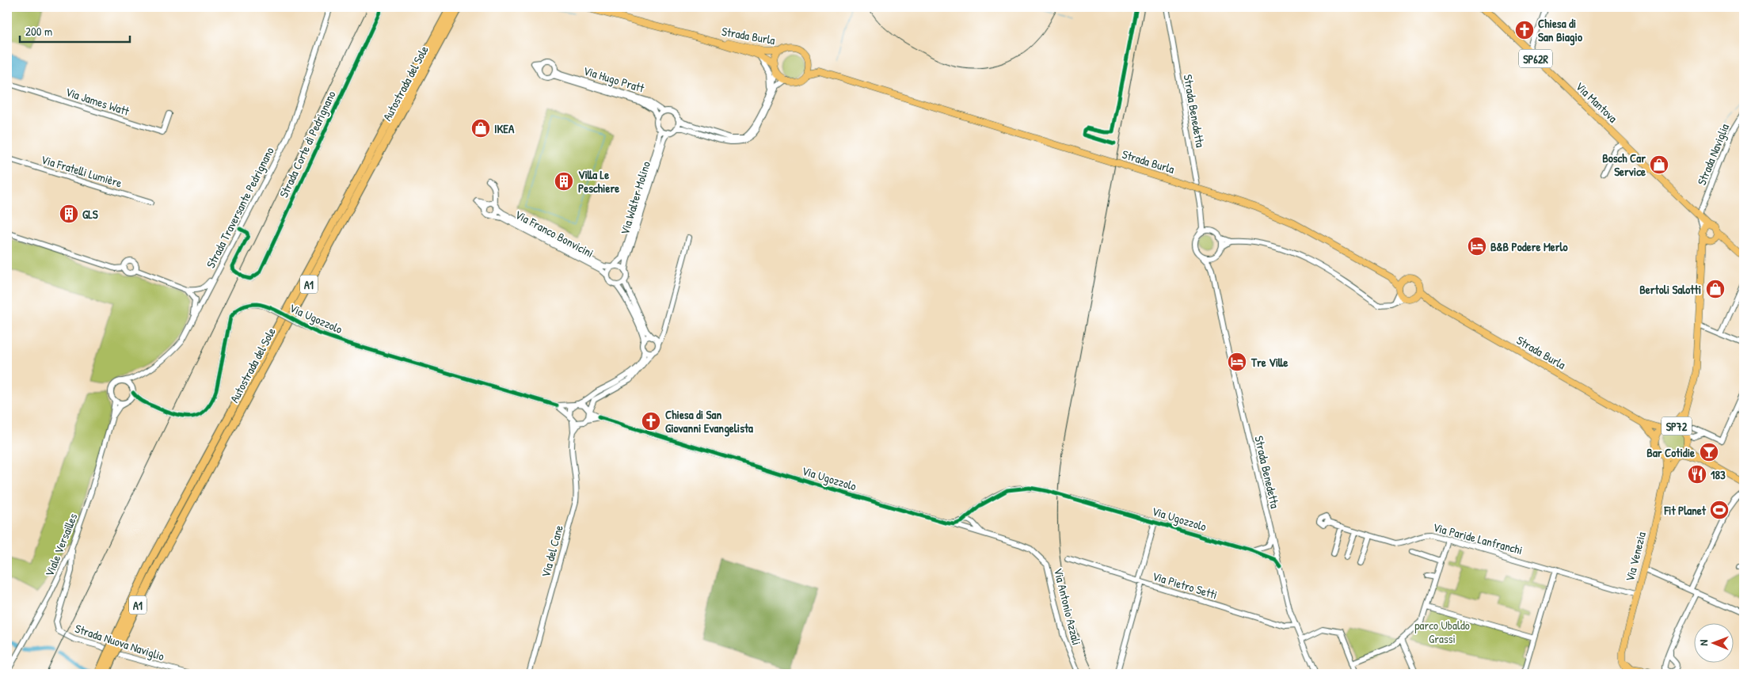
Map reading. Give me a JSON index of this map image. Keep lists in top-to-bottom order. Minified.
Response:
{"streets":{"highway":["Autostrada del Sole","A1"],"main road":["Strada Burla","SP62R","Via Mantova","SP72","Via Venezia"],"street":["Via Hugo Pratt","Via James Watt","Strada Benedetta","Strada Corte di Pedrignano","Strada Naviglia","Via Fratelli Lumière","Via Walter Molino","Strada Traversante Pedrignano","Via Franco Bonvicini","Via Ugozzolo","Via Paride Lanfranchi","Viale Versailles","Via del Cane","Via Pietro Setti","Via Antonio Azzali","Strada Nuova Naviglio"]},"crossings":[["Strada Burla","SP72"],["Strada Burla","Via Venezia"],["Via Hugo Pratt","Via Walter Molino"],["Via Mantova","Strada Naviglia"],["Strada Benedetta","Via Ugozzolo"],["Strada Benedetta","Via Pietro Setti"],["Via Walter Molino","Via Franco Bonvicini"],["Via Ugozzolo","Viale Versailles"],["Via Ugozzolo","Via del Cane"],["Via Ugozzolo","Via Antonio Azzali"],["SP72","Via Venezia"],["Via Paride Lanfranchi","Via Venezia"],["Viale Versailles","Strada Nuova Naviglio"]],"parks":["parco Ubaldo Grassi"],"places":{"church":["Chiesa di San Biagio","Chiesa di San Giovanni Evangelista"],"shop":["IKEA","Bosch Car Service","Bertoli Salotti"],"building":["Villa Le Peschiere","GLS"],"hotel":["B&B Podere Merlo","Tre Ville"],"bar":["Bar Cotidie"],"restaurant":["183"],"sports":["Fit Planet"]},"scale_bar":"200 m","north":"left"}
